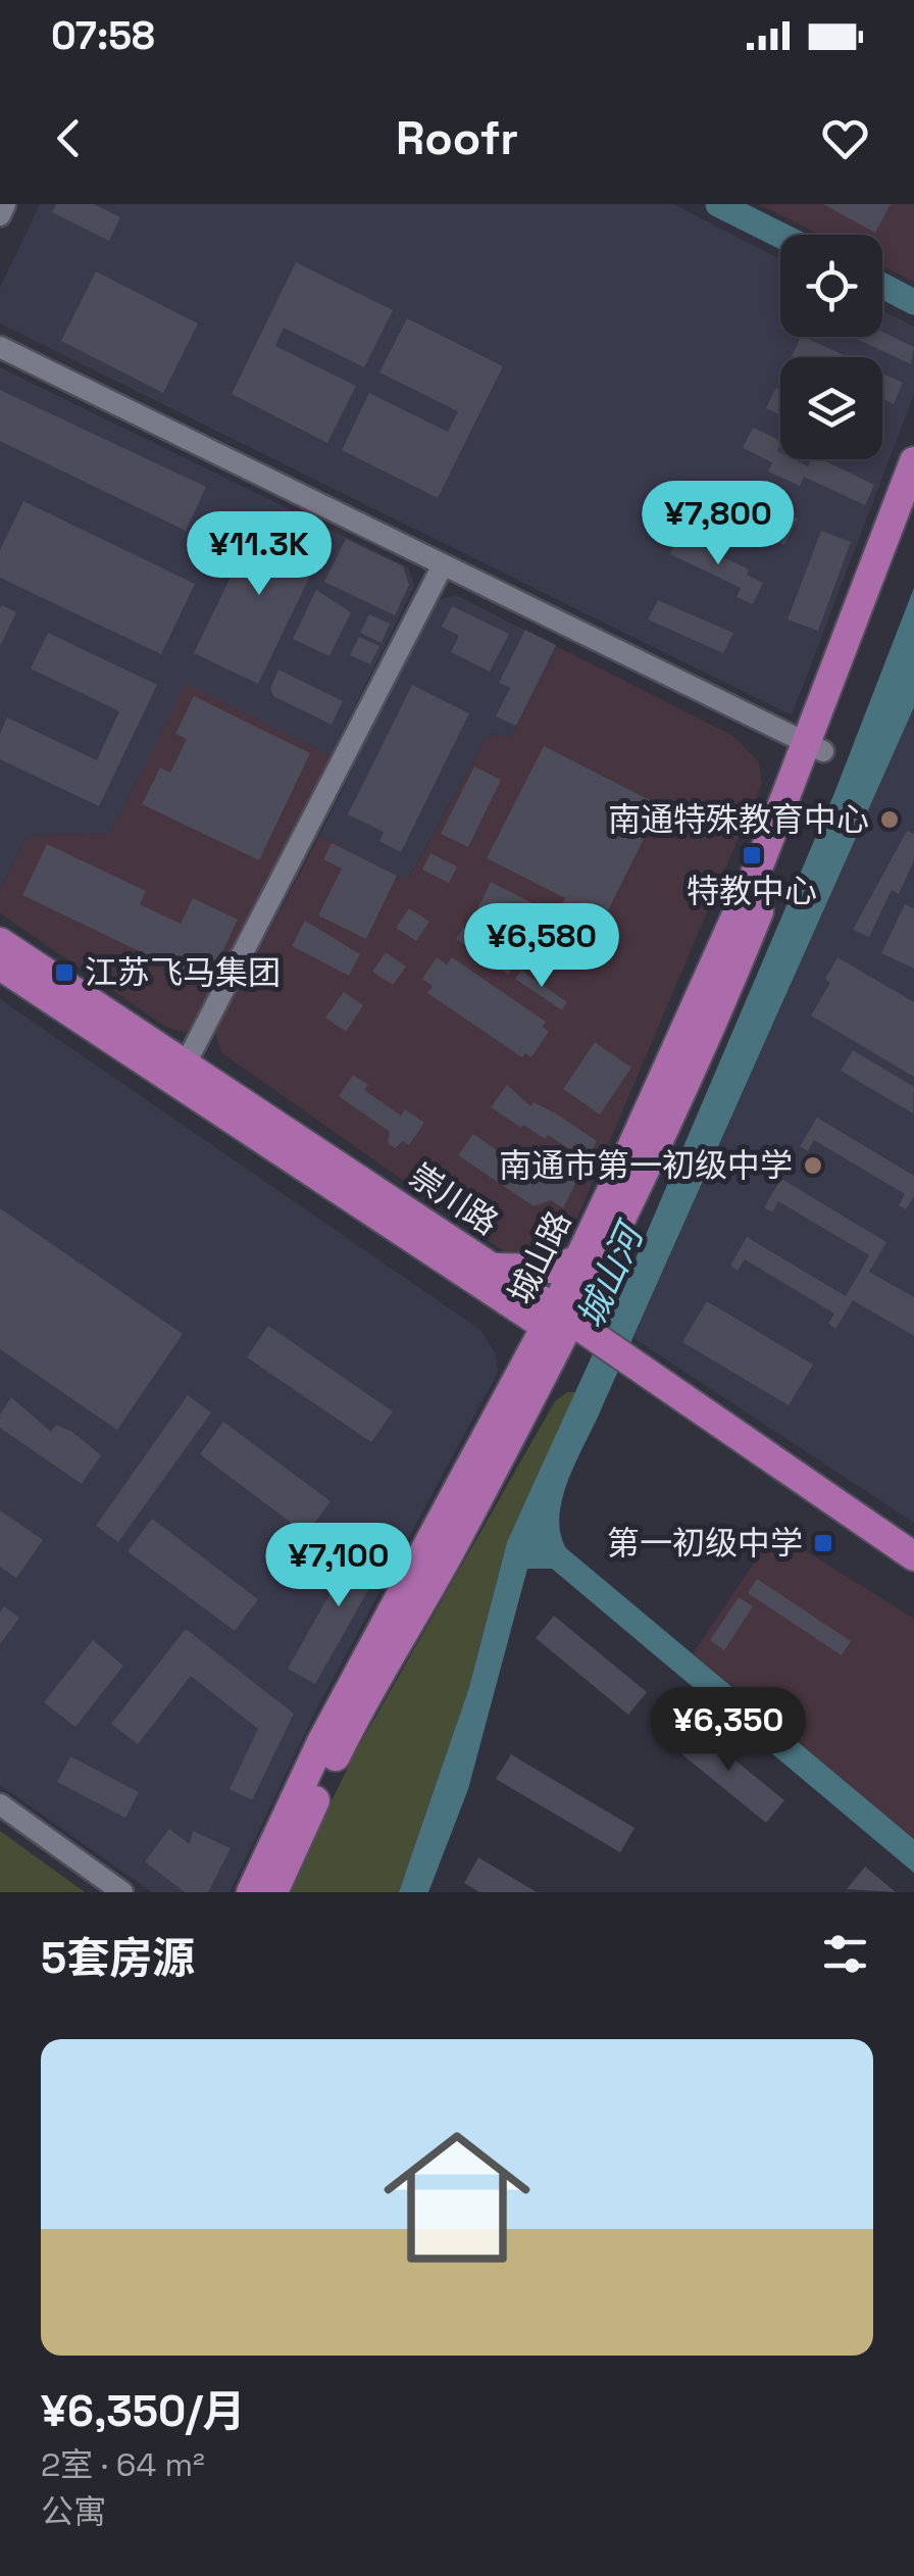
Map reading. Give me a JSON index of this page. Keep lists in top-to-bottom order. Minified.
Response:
{"streets":{"main road":["崇川路","城山路"]},"crossings":[["崇川路","城山路"]],"water":["城山河"],"places":{"other":["南通特殊教育中心","南通市第一初级中学"],"transit":["特教中心","江苏飞马集团","第一初级中学"]},"page":{"status":"07:58","header":"Roofr","price":["¥7,800","¥11.3K","¥6,580","¥7,100","¥6,350"],"heading":"5套房源","list":[{"name":"¥6,350/月","note":"2室 · 64 m² · 公寓"}]}}
